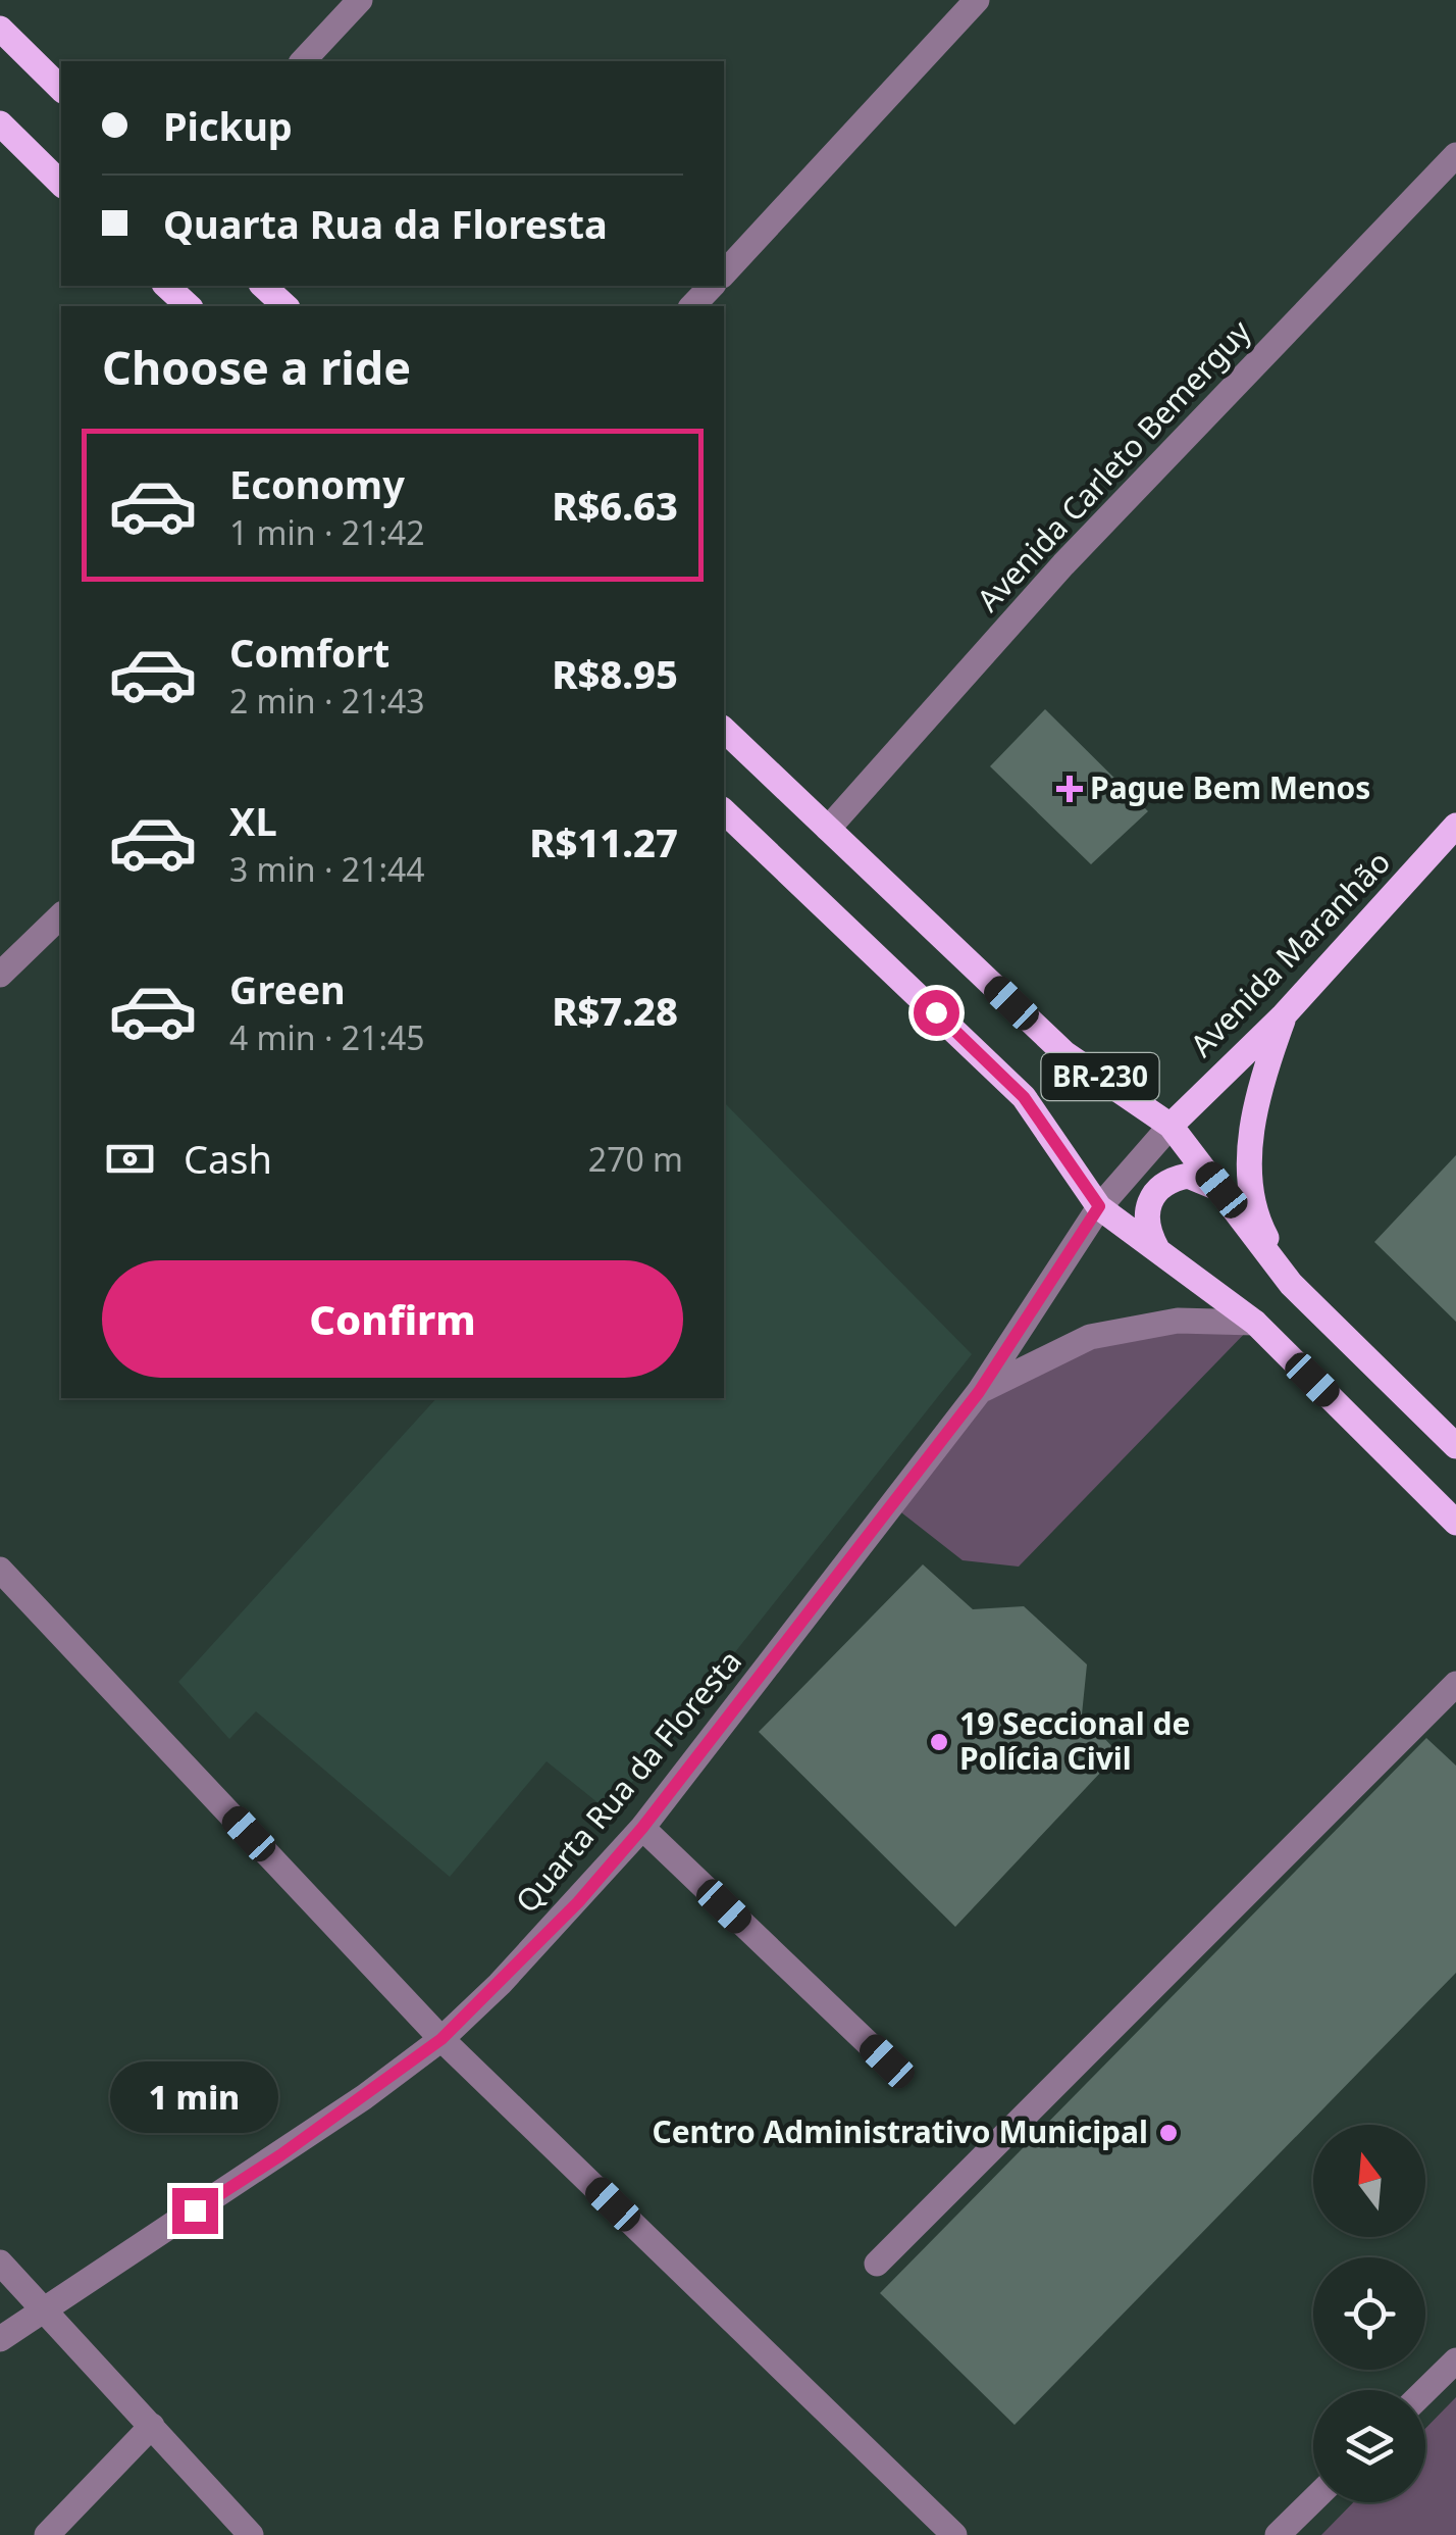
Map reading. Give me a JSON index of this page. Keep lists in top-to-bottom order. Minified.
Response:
{"streets":{"main road":["Avenida Maranhão","BR-230"],"street":["Avenida Carleto Bemerguy","Quarta Rua da Floresta"]},"crossings":[["Avenida Carleto Bemerguy","BR-230"],["Avenida Maranhão","BR-230"],["Avenida Maranhão","Quarta Rua da Floresta"],["BR-230","Quarta Rua da Floresta"]],"places":{"health":["Pague Bem Menos"],"other":["19 Seccional de Polícia Civil","Centro Administrativo Municipal"]},"north":"top","page":{"banner":["Pickup","Quarta Rua da Floresta"],"heading":"Choose a ride","list":[{"name":"Economy","note":"1 min · 21:42","value":"R$6.63"},{"name":"Comfort","note":"2 min · 21:43","value":"R$8.95"},{"name":"XL","note":"3 min · 21:44","value":"R$11.27"},{"name":"Green","note":"4 min · 21:45","value":"R$7.28"}],"pay":["Cash","270 m"],"buttons":"Confirm","bubble":"1 min"}}
